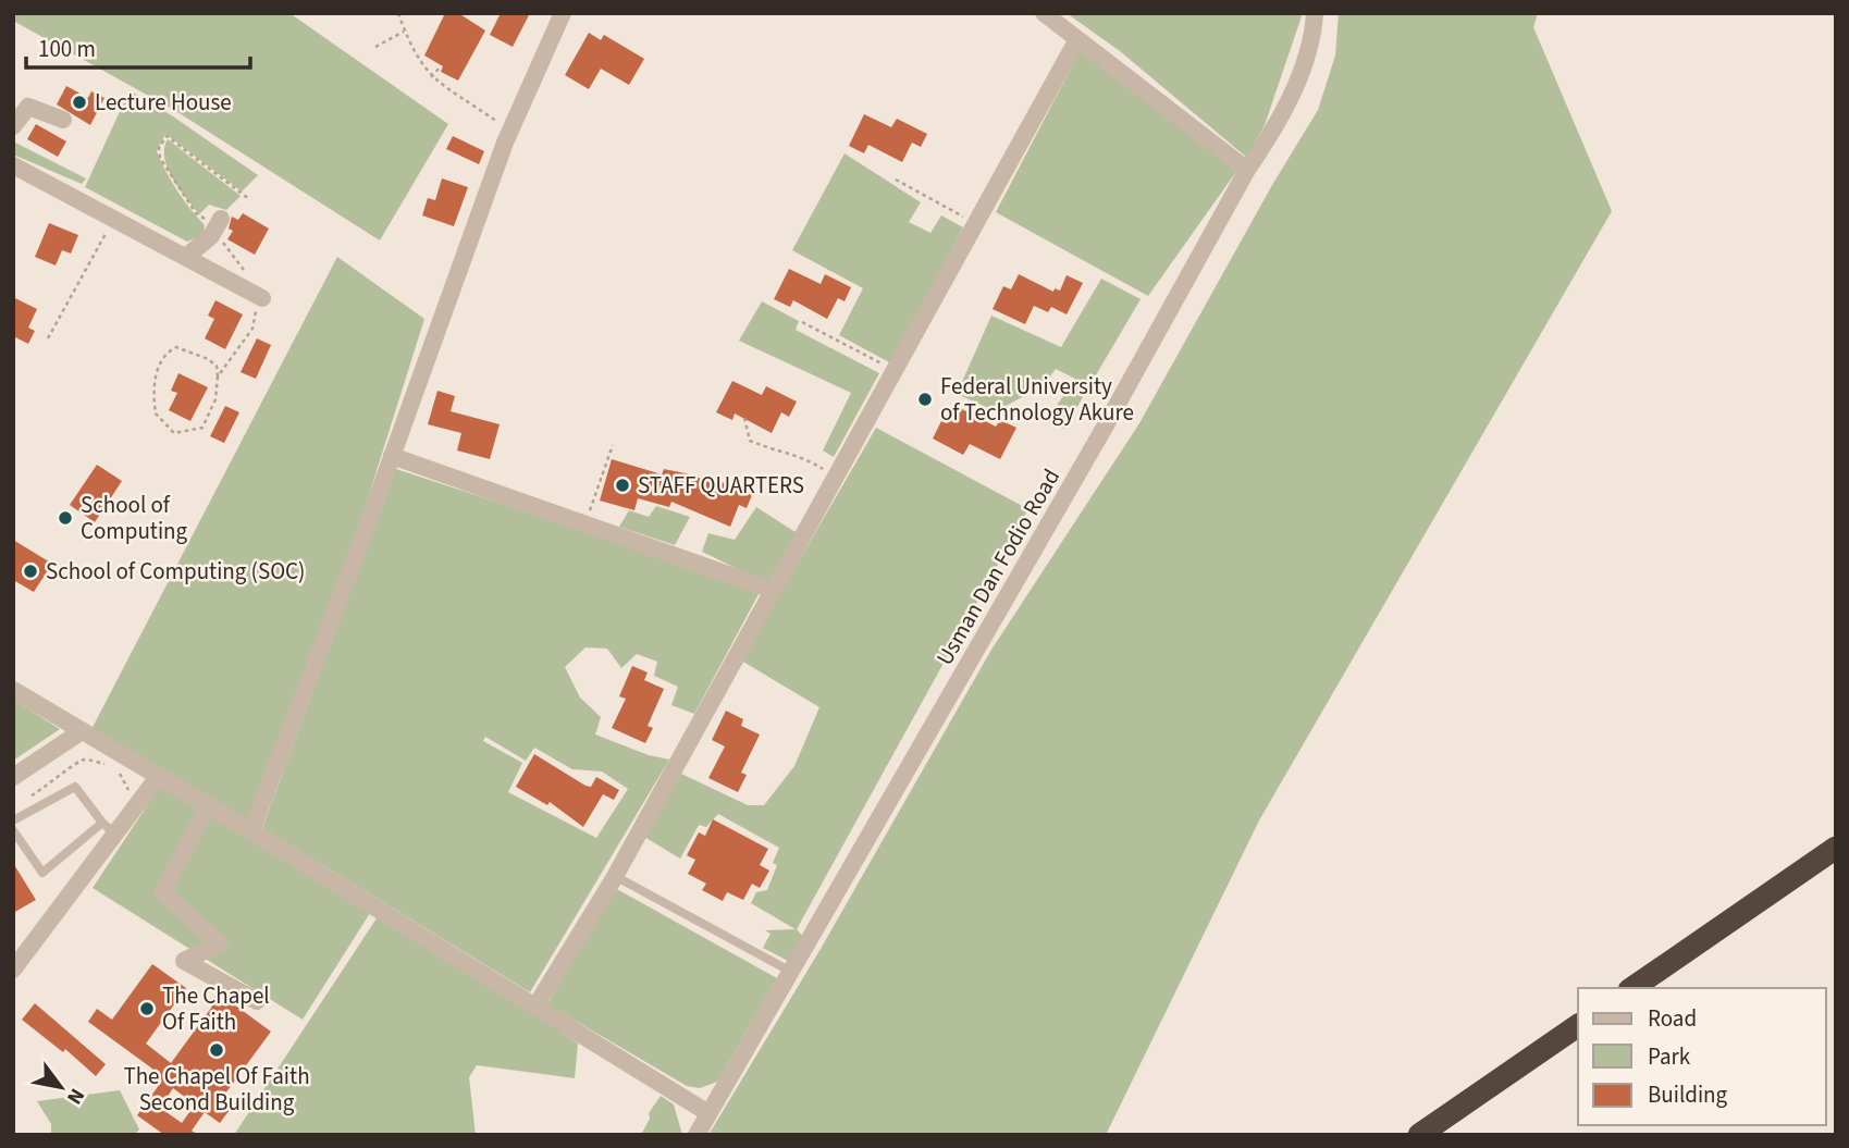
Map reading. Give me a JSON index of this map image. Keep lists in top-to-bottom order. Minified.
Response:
{"streets":{"street":["Usman Dan Fodio Road"]},"places":["Lecture House","Federal University of Technology Akure","STAFF QUARTERS","School of Computing","School of Computing (SOC)","The Chapel Of Faith","The Chapel Of Faith Second Building"],"legend":["Road","Park","Building"],"scale_bar":"100 m","north":"bottom right"}
